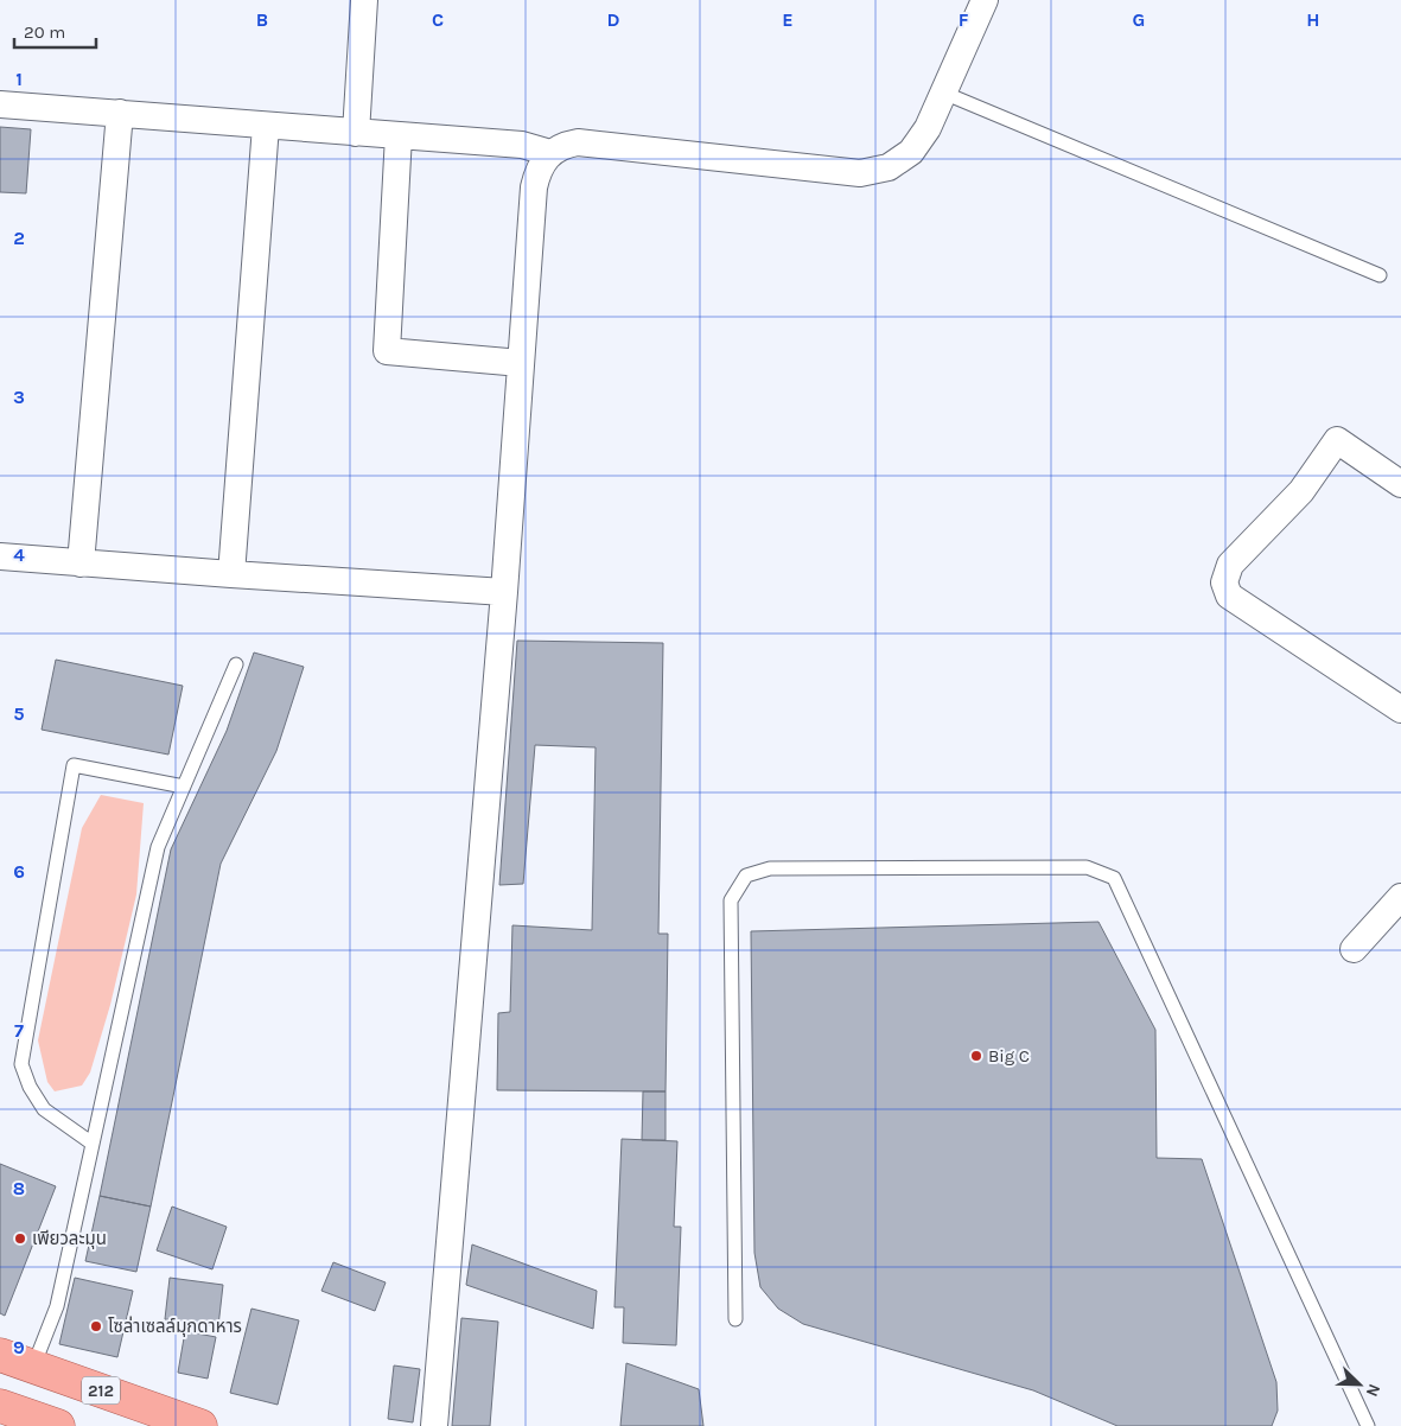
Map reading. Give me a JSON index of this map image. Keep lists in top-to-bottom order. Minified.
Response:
{"streets":{"main road":["212"]},"places":["Big C","เพียวละมุน","โซล่าเซลล์มุกดาหาร"],"scale_bar":"20 m","north":"bottom right","grid":{"columns":["B","C","D","E","F","G","H"],"rows":["1","2","3","4","5","6","7","8","9"]}}
